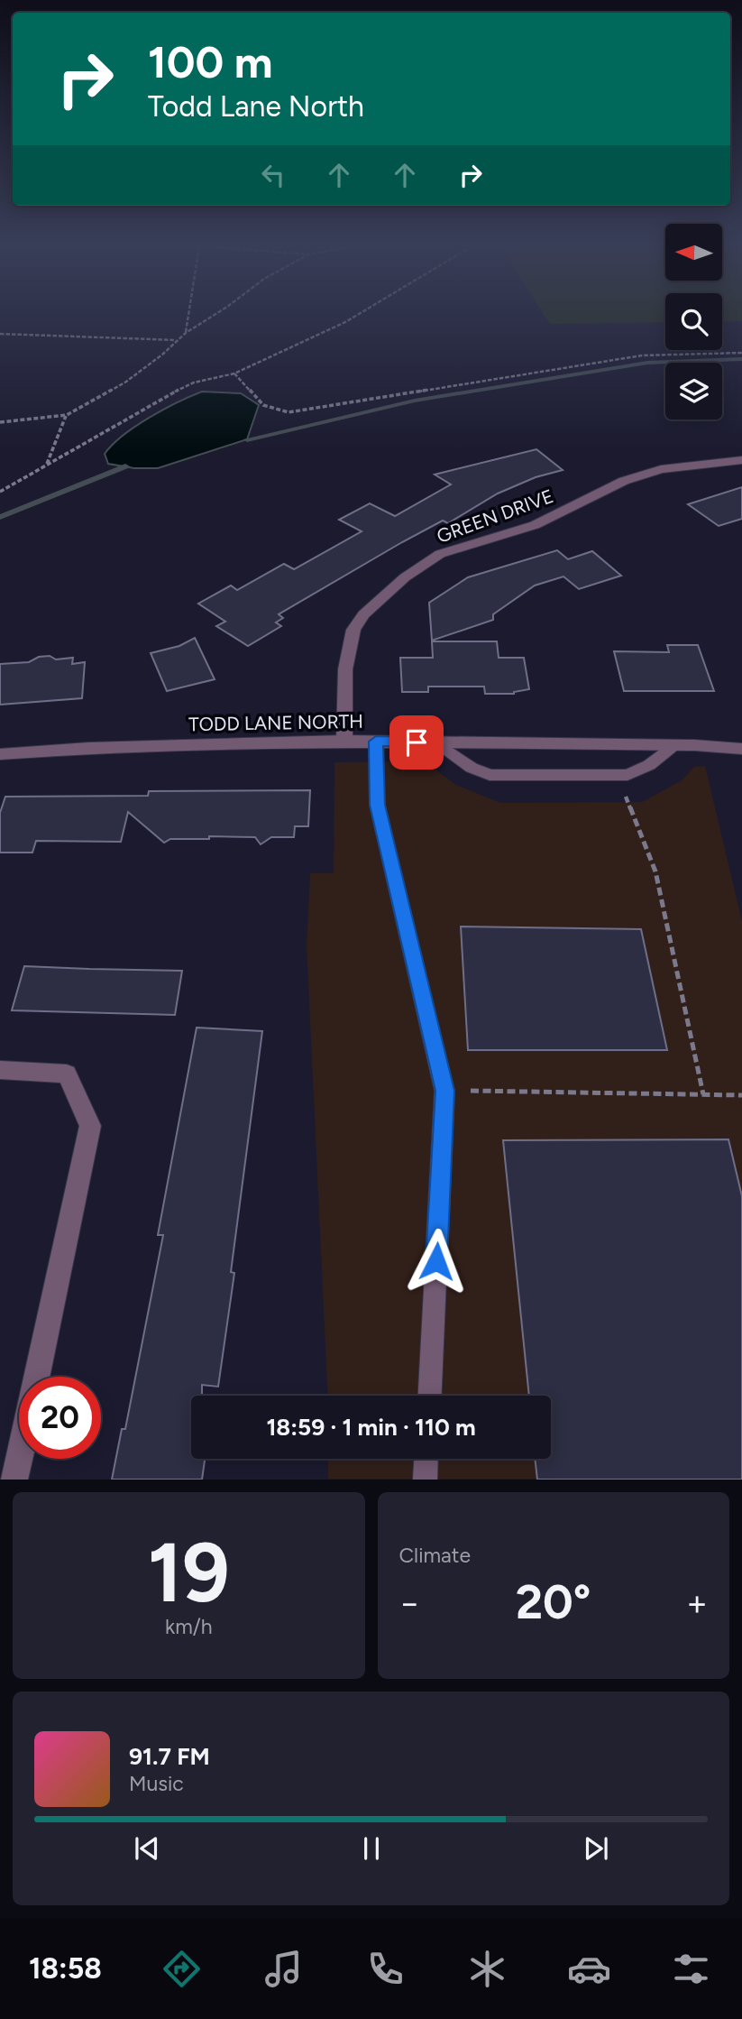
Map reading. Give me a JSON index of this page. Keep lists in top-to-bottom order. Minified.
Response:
{"streets":{"street":["GREEN DRIVE","TODD LANE NORTH"]},"crossings":[["GREEN DRIVE","TODD LANE NORTH"]],"north":"left","page":{"turn":["100 m","Todd Lane North"],"limit":"20","trip":"18:59 · 1 min · 110 m","tile":[["19","km/h"],"Climate"],"heat":["−","20°","+"],"song":["91.7 FM","Music"],"tabs":"18:58"}}
